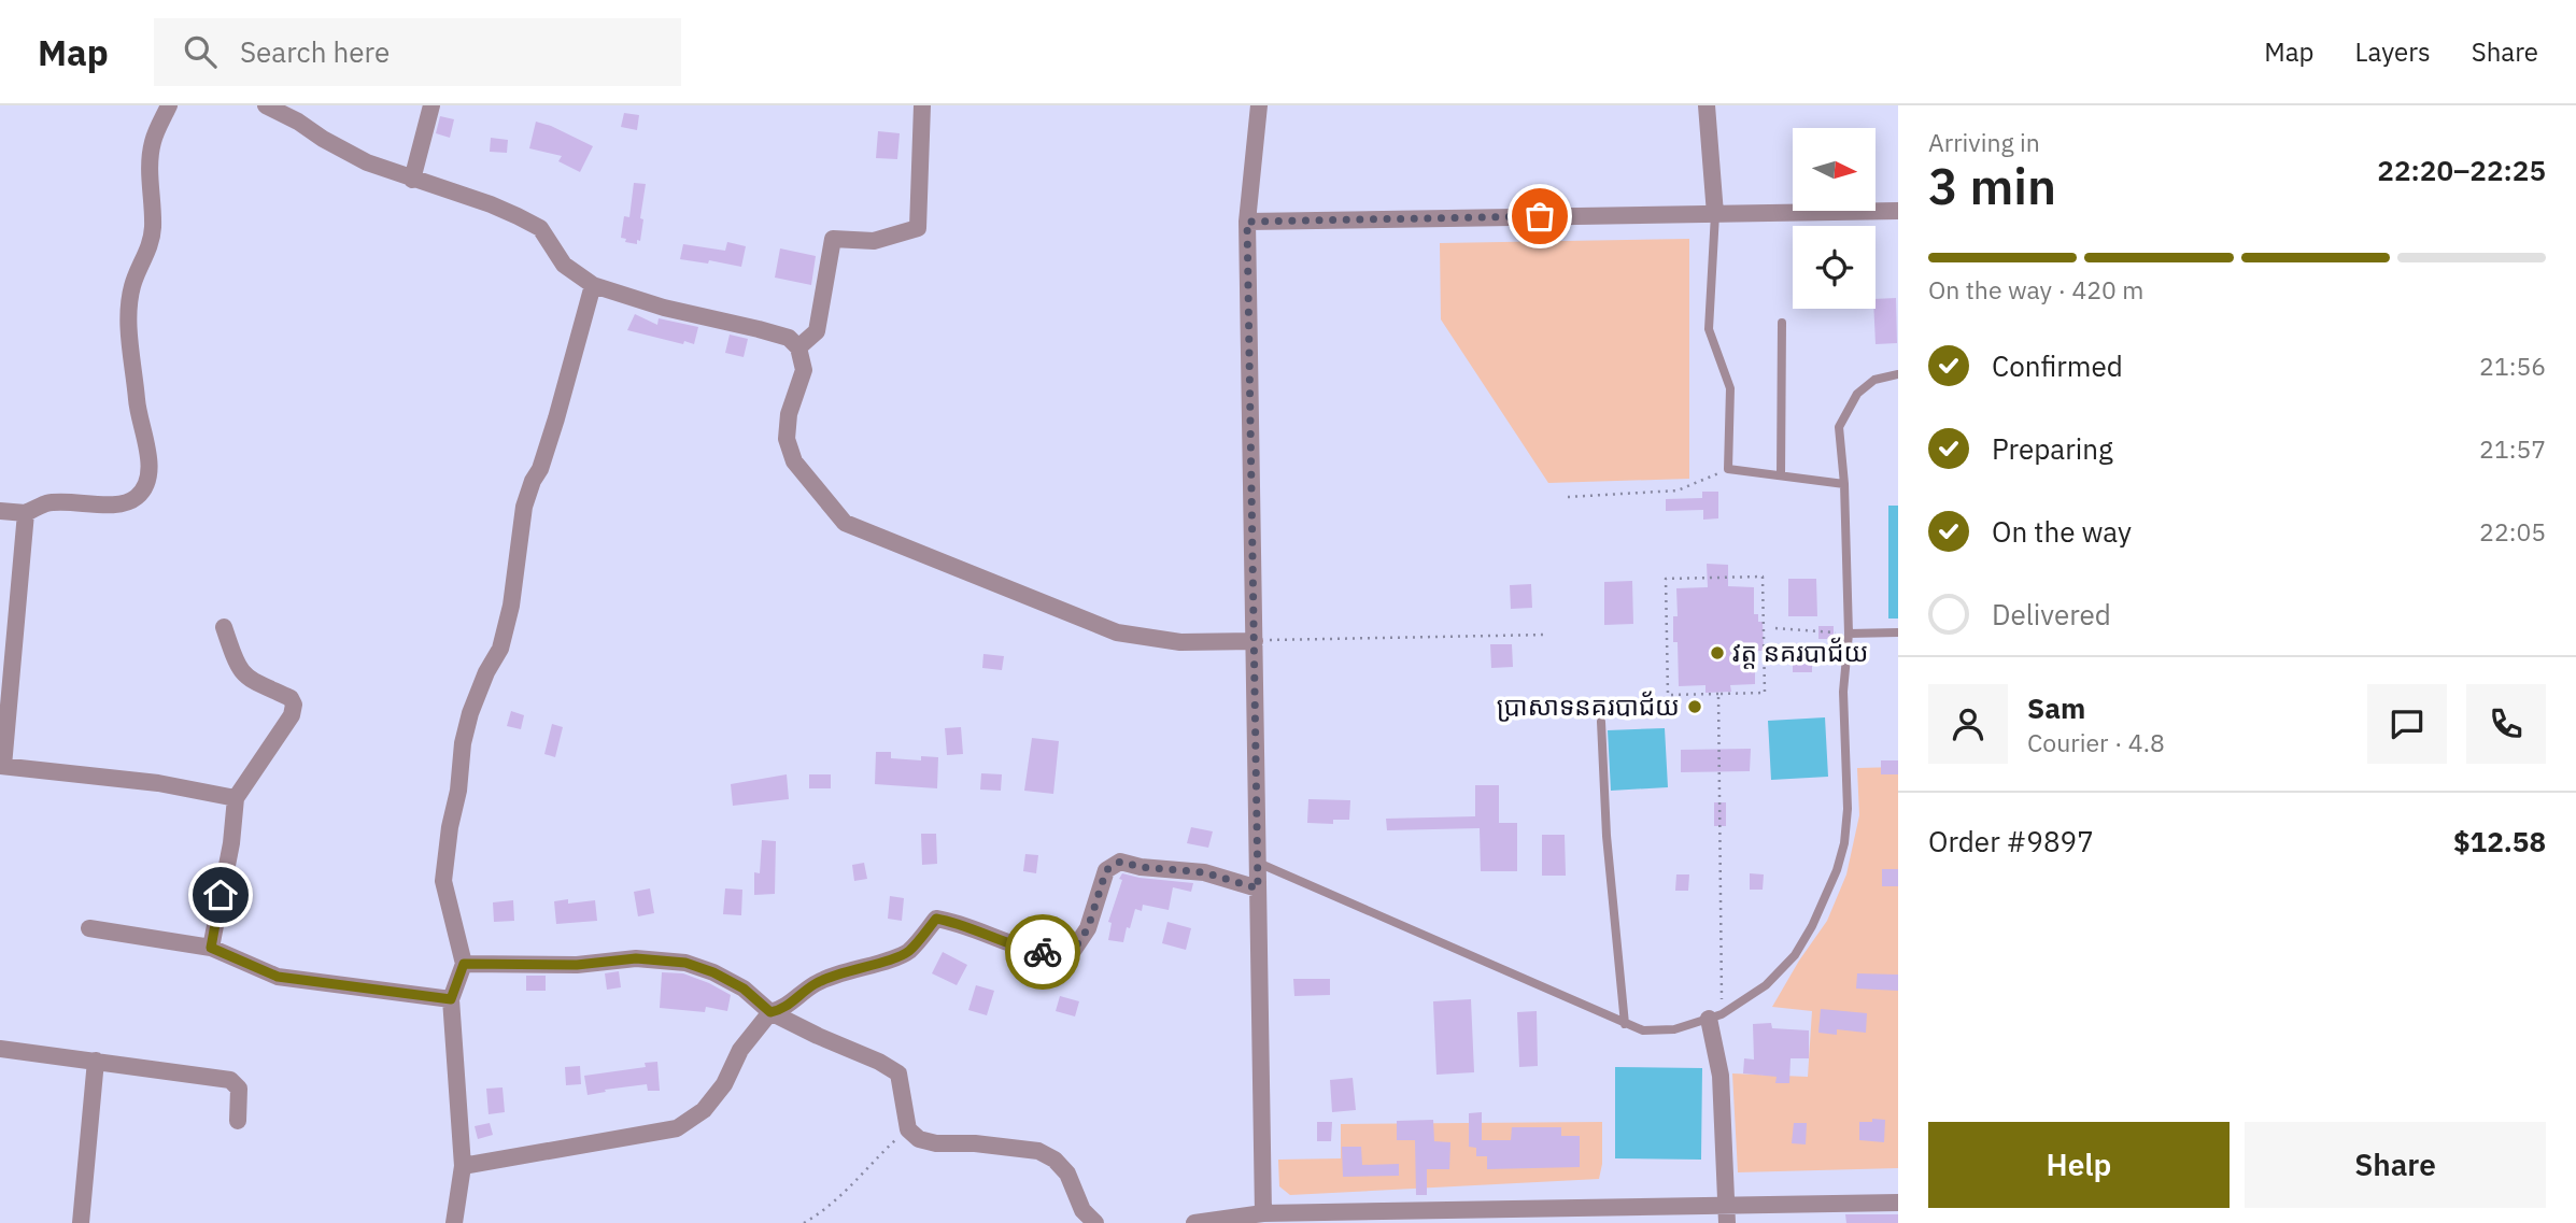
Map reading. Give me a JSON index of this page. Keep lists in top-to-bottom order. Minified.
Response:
{"places":["វត្ត នគរបាជ័យ","ប្រាសាទនគរបាជ័យ"],"north":"right","page":{"header":"Map","search":"Search here","nav":["Map","Layers","Share"],"heading":["3 min","Arriving in","22:20–22:25"],"panel":["Sam","Courier · 4.8","Order #9897","$12.58"],"bar":"On the way · 420 m","list":[["Confirmed","21:56"],["Preparing","21:57"],["On the way","22:05"],"Delivered"],"buttons":["Help","Share"]}}
